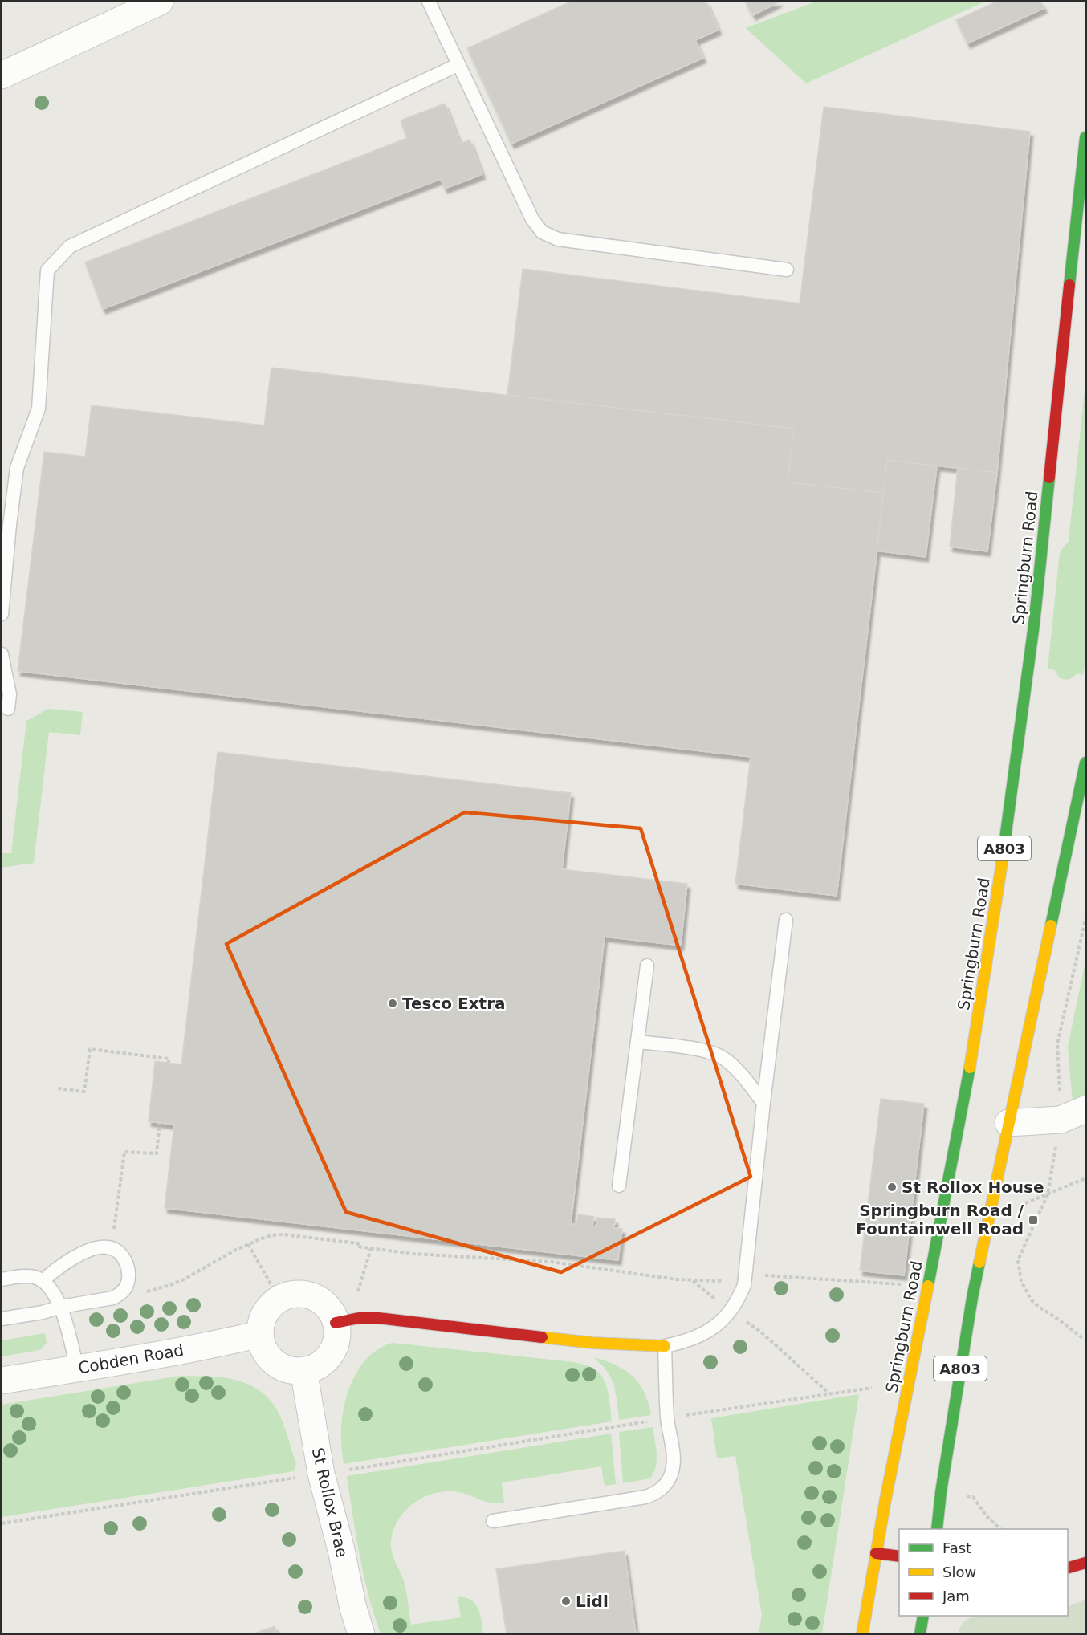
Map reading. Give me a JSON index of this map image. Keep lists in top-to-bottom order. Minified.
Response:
{"streets":{"main road":["Springburn Road","A803"],"street":["Cobden Road","St Rollox Brae"]},"crossings":[["Cobden Road","St Rollox Brae"]],"places":{"other":["Tesco Extra","St Rollox House","Lidl"],"transit":["Springburn Road / Fountainwell Road"]},"legend":["Fast","Slow","Jam"]}
